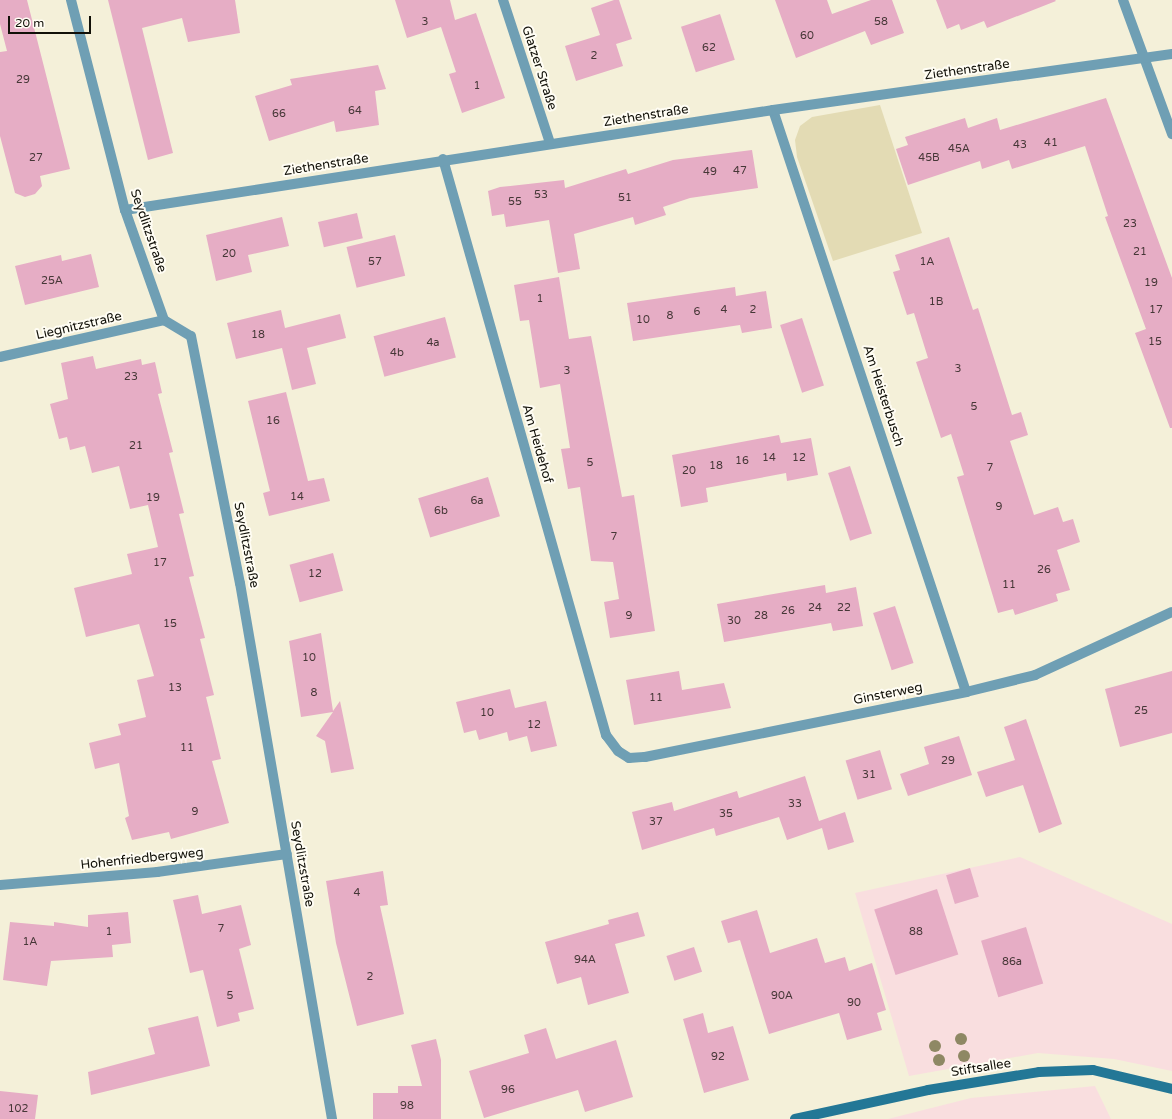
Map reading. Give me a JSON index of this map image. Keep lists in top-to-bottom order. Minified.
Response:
{"streets":{"main road":["Stiftsallee"],"street":["Glatzer Straße","Ziethenstraße","Seydlitzstraße","Liegnitzstraße","Am Heisterbusch","Am Heidehof","Ginsterweg","Hohenfriedbergweg"]},"crossings":[["Glatzer Straße","Ziethenstraße"],["Ziethenstraße","Seydlitzstraße"],["Ziethenstraße","Am Heisterbusch"],["Ziethenstraße","Am Heidehof"],["Seydlitzstraße","Liegnitzstraße"],["Seydlitzstraße","Hohenfriedbergweg"],["Am Heisterbusch","Ginsterweg"],["Am Heidehof","Ginsterweg"]],"house_numbers":["3","58","60","62","2","29","1","64","66","41","43","45A","27","45B","47","49","53","51","55","23","21","20","57","1A","25A","19","1","1B","4","2","17","6","8","10","18","15","4a","4b","3","3","23","5","16","21","14","12","16","5","18","7","20","14","19","6a","9","6b","7","17","26","12","11","24","22","26","9","28","30","15","10","13","8","11","25","10","12","11","29","31","33","9","35","37","4","7","1","88","1A","94A","86a","2","5","90A","90","92","96","98","102"],"scale_bar":"20 m"}
